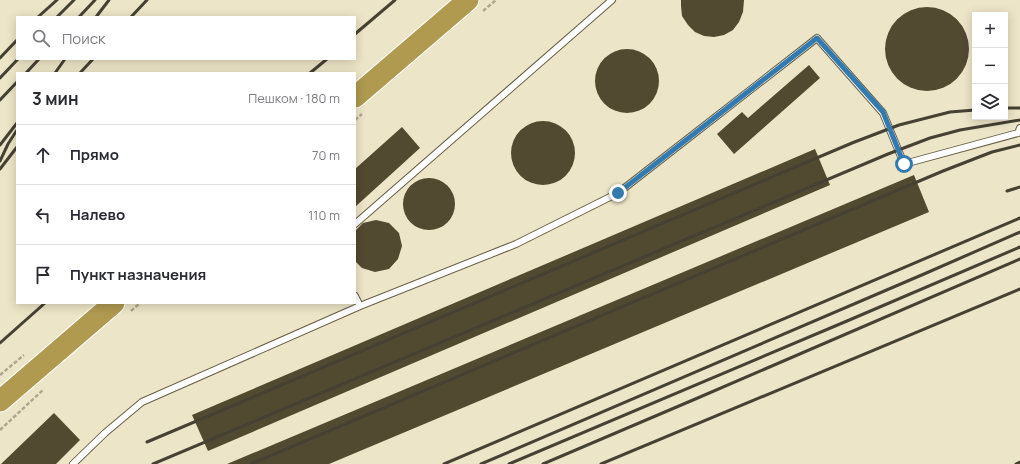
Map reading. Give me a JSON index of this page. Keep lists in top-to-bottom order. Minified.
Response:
{"page":{"map_buttons":["+","−"],"search":"Поиск","heading":["3 мин","Пешком · 180 m"],"list":[["Прямо","70 m"],["Налево","110 m"],"Пункт назначения"]}}
